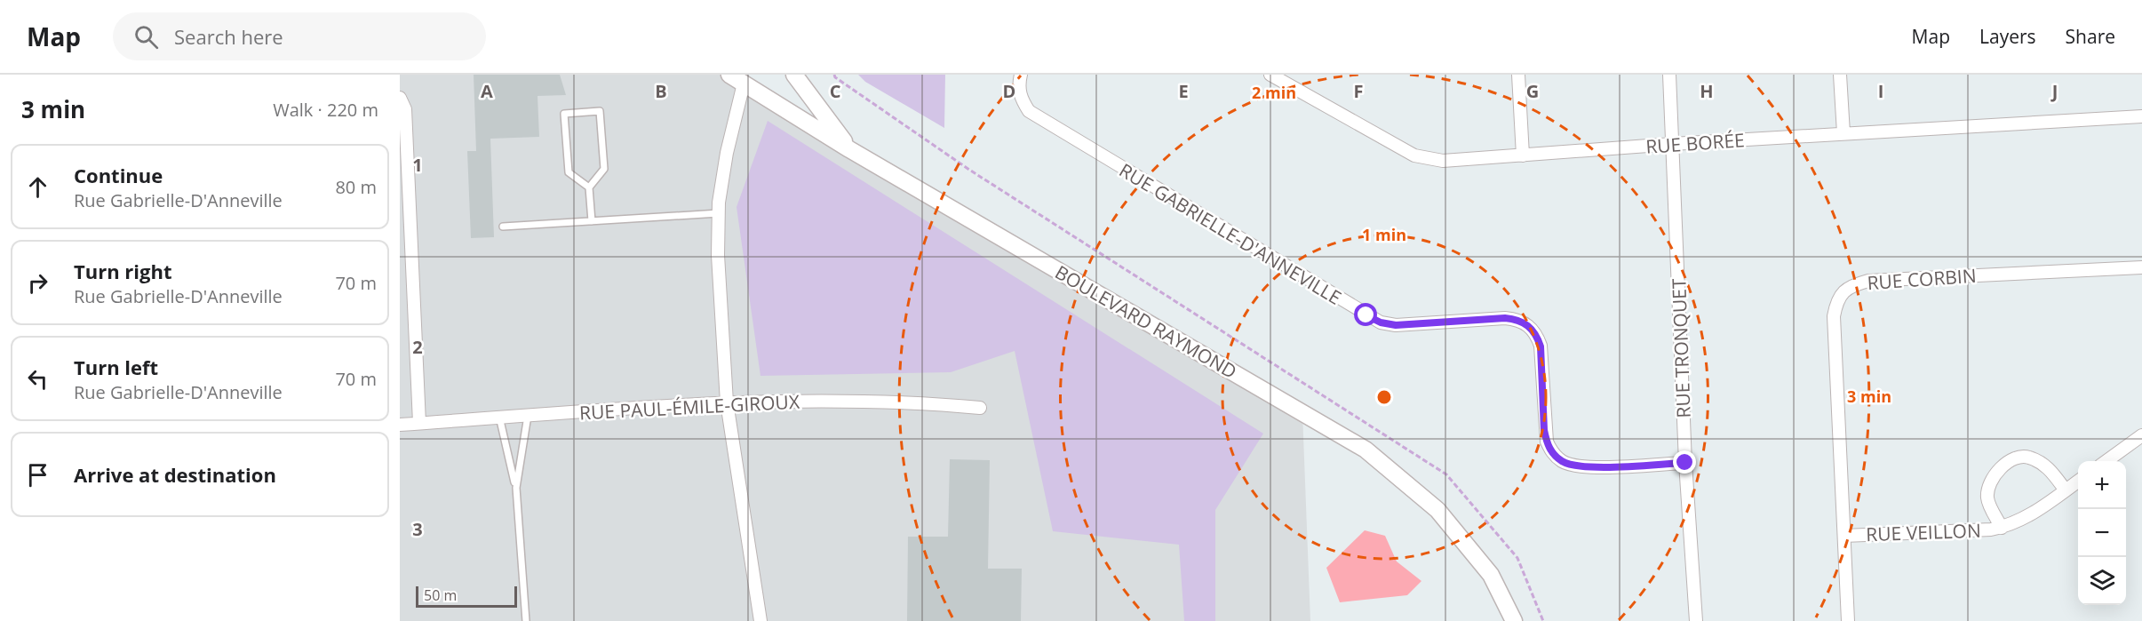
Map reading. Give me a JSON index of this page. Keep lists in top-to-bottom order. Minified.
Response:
{"streets":{"street":["RUE BORÉE","RUE GABRIELLE-D'ANNEVILLE","RUE CORBIN","BOULEVARD RAYMOND","RUE TRONQUET","RUE PAUL-ÉMILE-GIROUX","RUE VEILLON"]},"crossings":[["RUE BORÉE","RUE TRONQUET"],["RUE GABRIELLE-D'ANNEVILLE","RUE TRONQUET"],["RUE CORBIN","RUE VEILLON"]],"scale_bar":"50 m","page":{"header":"Map","search":"Search here","nav":["Map","Layers","Share"],"heading":["3 min","Walk · 220 m"],"list":[["Continue","Rue Gabrielle-D'Anneville","80 m"],["Turn right","Rue Gabrielle-D'Anneville","70 m"],["Turn left","Rue Gabrielle-D'Anneville","70 m"],"Arrive at destination"],"map_buttons":["+","−"],"scale":"50 m"},"grid":{"columns":["A","B","C","D","E","F","G","H","I","J"],"rows":["1","2","3"]},"rings":["2 min","1 min","3 min"]}
